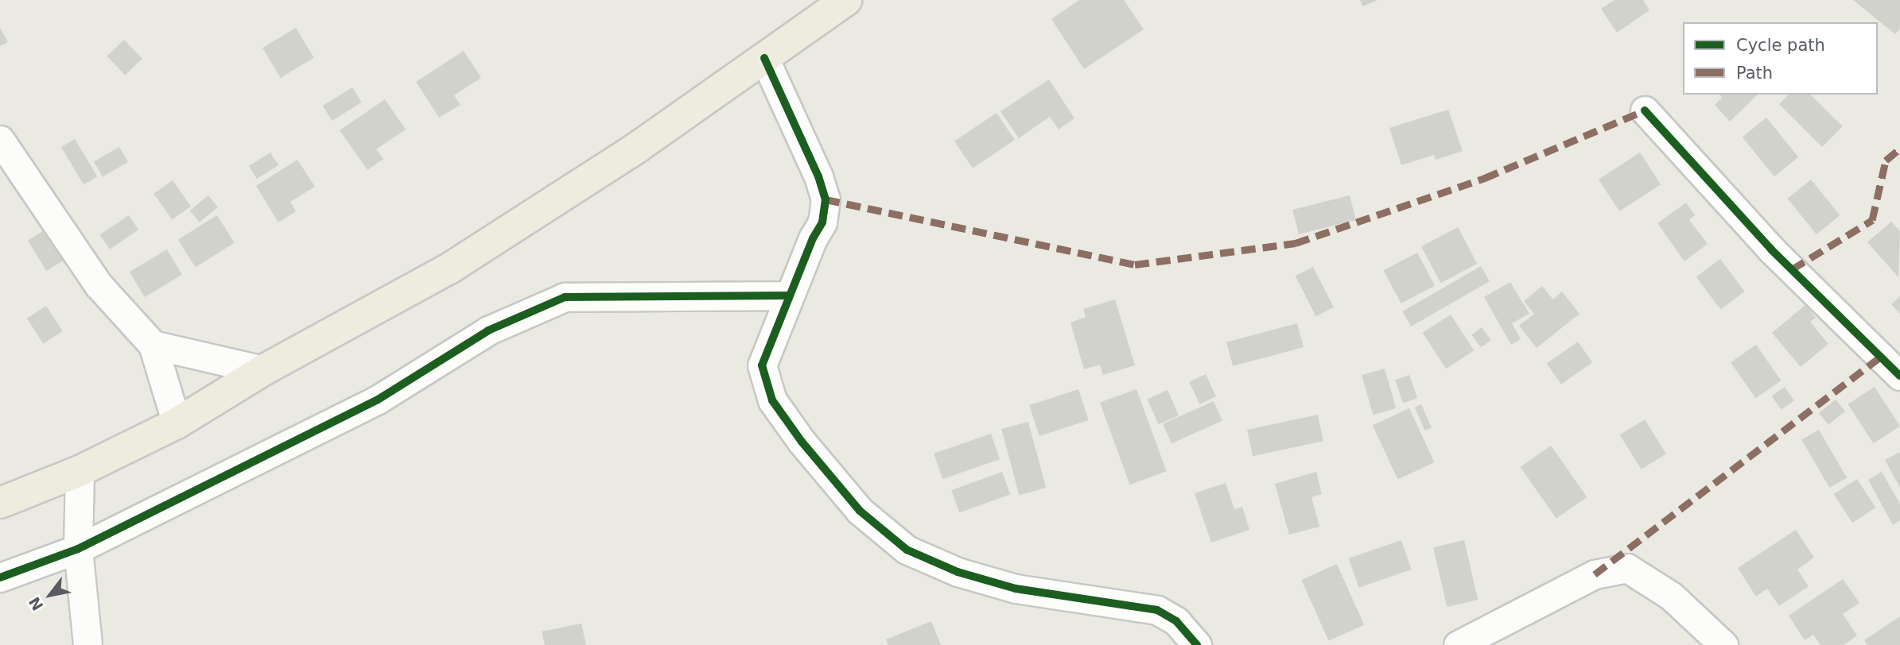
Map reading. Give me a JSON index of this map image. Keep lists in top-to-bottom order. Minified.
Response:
{"legend":["Cycle path","Path"],"north":"bottom left"}
